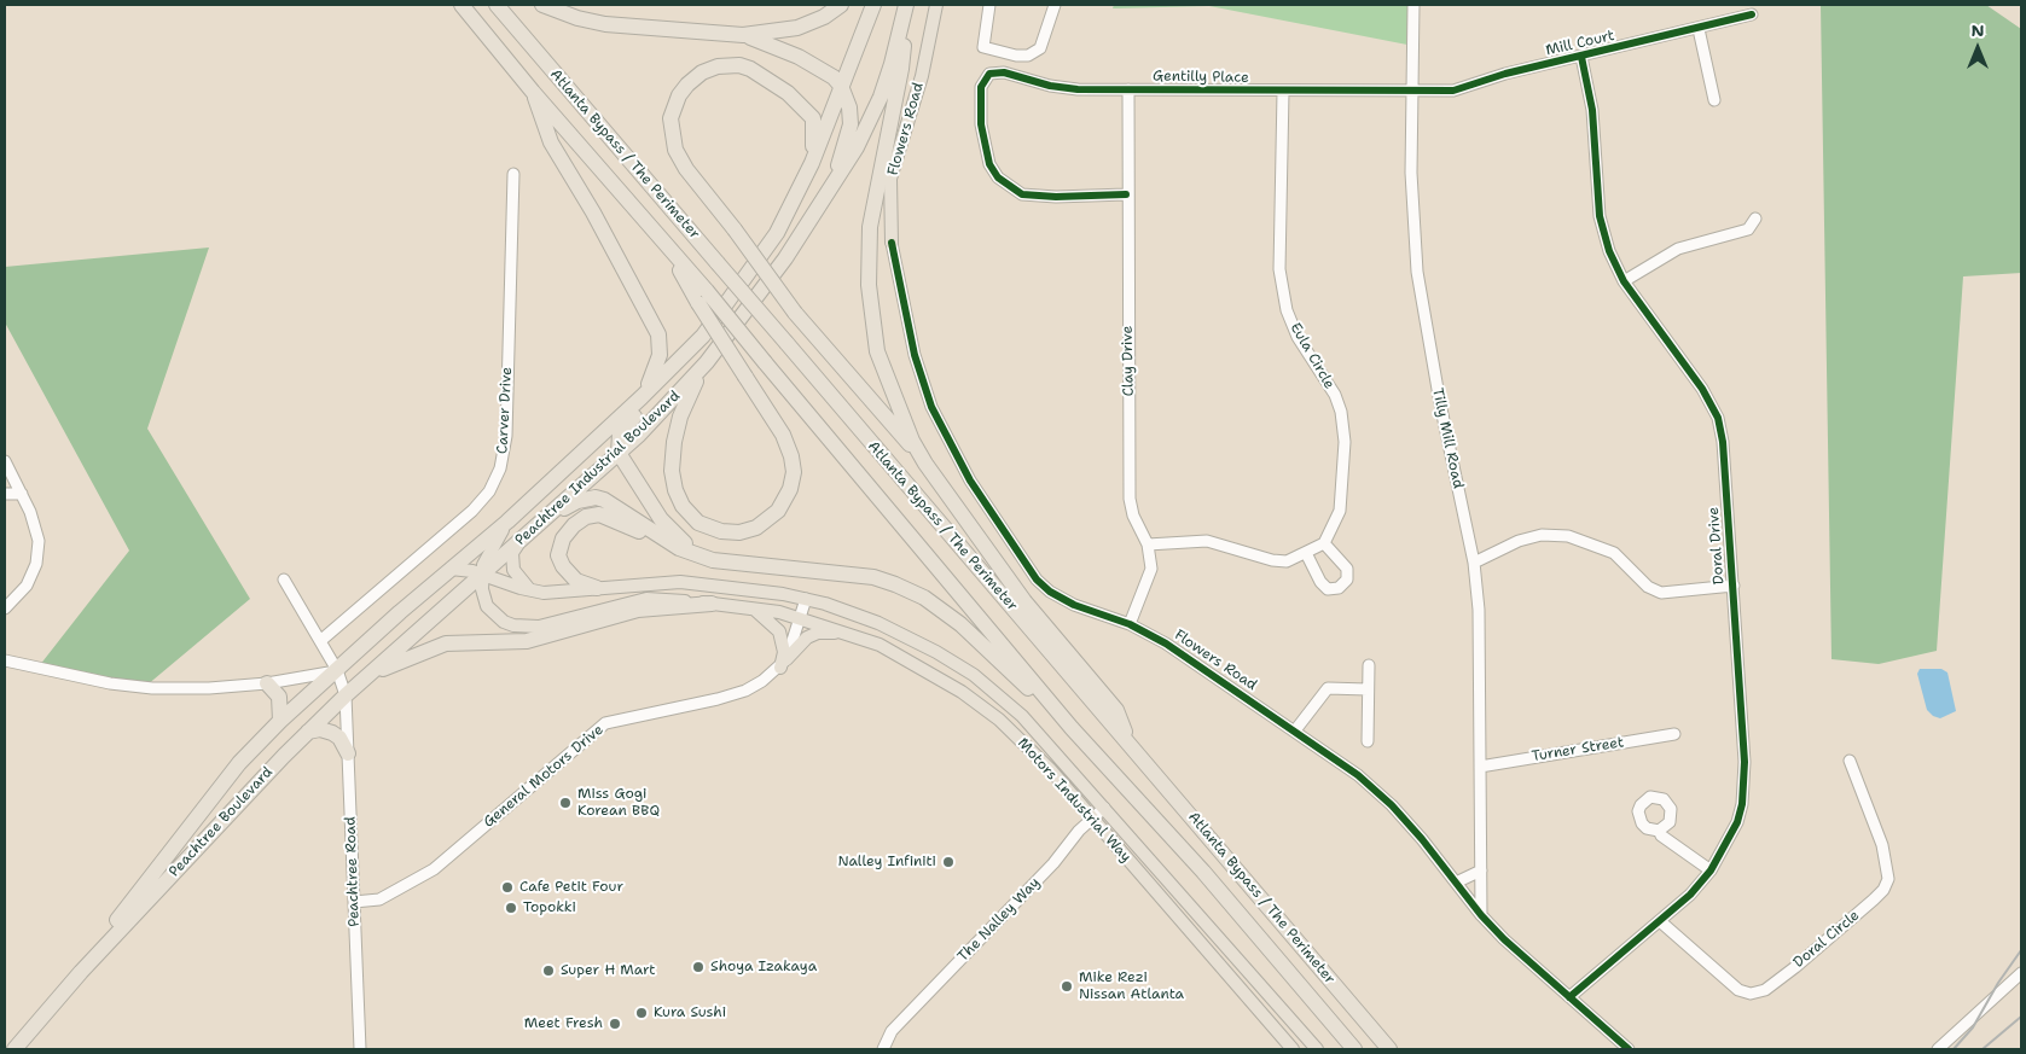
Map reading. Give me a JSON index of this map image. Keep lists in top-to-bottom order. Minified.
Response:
{"streets":{"highway":["Atlanta Bypass / The Perimeter","Peachtree Industrial Boulevard","Peachtree Boulevard"],"main road":["Flowers Road","Motors Industrial Way"],"street":["Mill Court","Gentilly Place","Eula Circle","Clay Drive","Carver Drive","Tilly Mill Road","Doral Drive","Turner Street","General Motors Drive","Peachtree Road","The Nalley Way","Doral Circle"]},"crossings":[["Mill Court","Gentilly Place"],["Mill Court","Tilly Mill Road"],["Mill Court","Doral Drive"],["Gentilly Place","Eula Circle"],["Gentilly Place","Clay Drive"],["Gentilly Place","Tilly Mill Road"],["Flowers Road","Clay Drive"],["Flowers Road","Tilly Mill Road"],["Flowers Road","Doral Drive"],["Carver Drive","Peachtree Road"],["Tilly Mill Road","Turner Street"],["Peachtree Industrial Boulevard","Motors Industrial Way"],["Peachtree Industrial Boulevard","Peachtree Boulevard"],["Peachtree Industrial Boulevard","Peachtree Road"],["Doral Drive","Doral Circle"],["General Motors Drive","Peachtree Road"],["Motors Industrial Way","The Nalley Way"],["Peachtree Boulevard","Peachtree Road"]],"places":["Miss Gogi Korean BBQ","Nalley Infiniti","Cafe Petit Four","Topokki","Shoya Izakaya","Super H Mart","Mike Rezi Nissan Atlanta","Kura Sushi","Meet Fresh"],"north":"top"}
